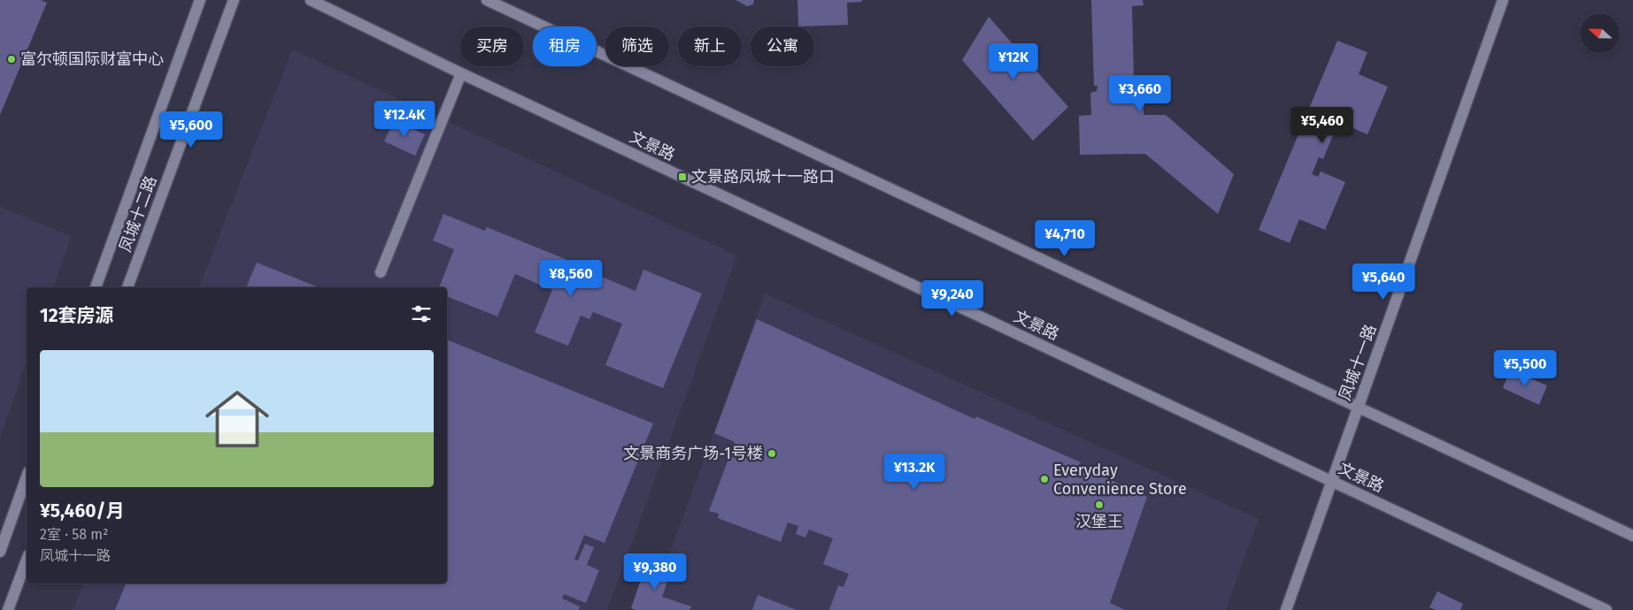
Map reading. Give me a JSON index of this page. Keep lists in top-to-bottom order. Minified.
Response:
{"streets":{"main road":["文景路","凤城十二路","凤城十一路"]},"crossings":[["文景路","凤城十一路"]],"places":{"other":["富尔顿国际财富中心","文景商务广场-1号楼","Everyday Convenience Store","汉堡王"],"transit":["文景路凤城十一路口"]},"north":"left","page":{"chip":["买房","租房","筛选","新上","公寓"],"price":["¥12K","¥3,660","¥12.4K","¥5,460","¥5,600","¥4,710","¥8,560","¥5,640","¥9,240","¥5,500","¥13.2K","¥9,380"],"heading":"12套房源","list":[{"name":"¥5,460/月","note":"2室 · 58 m² · 凤城十一路"}]}}
